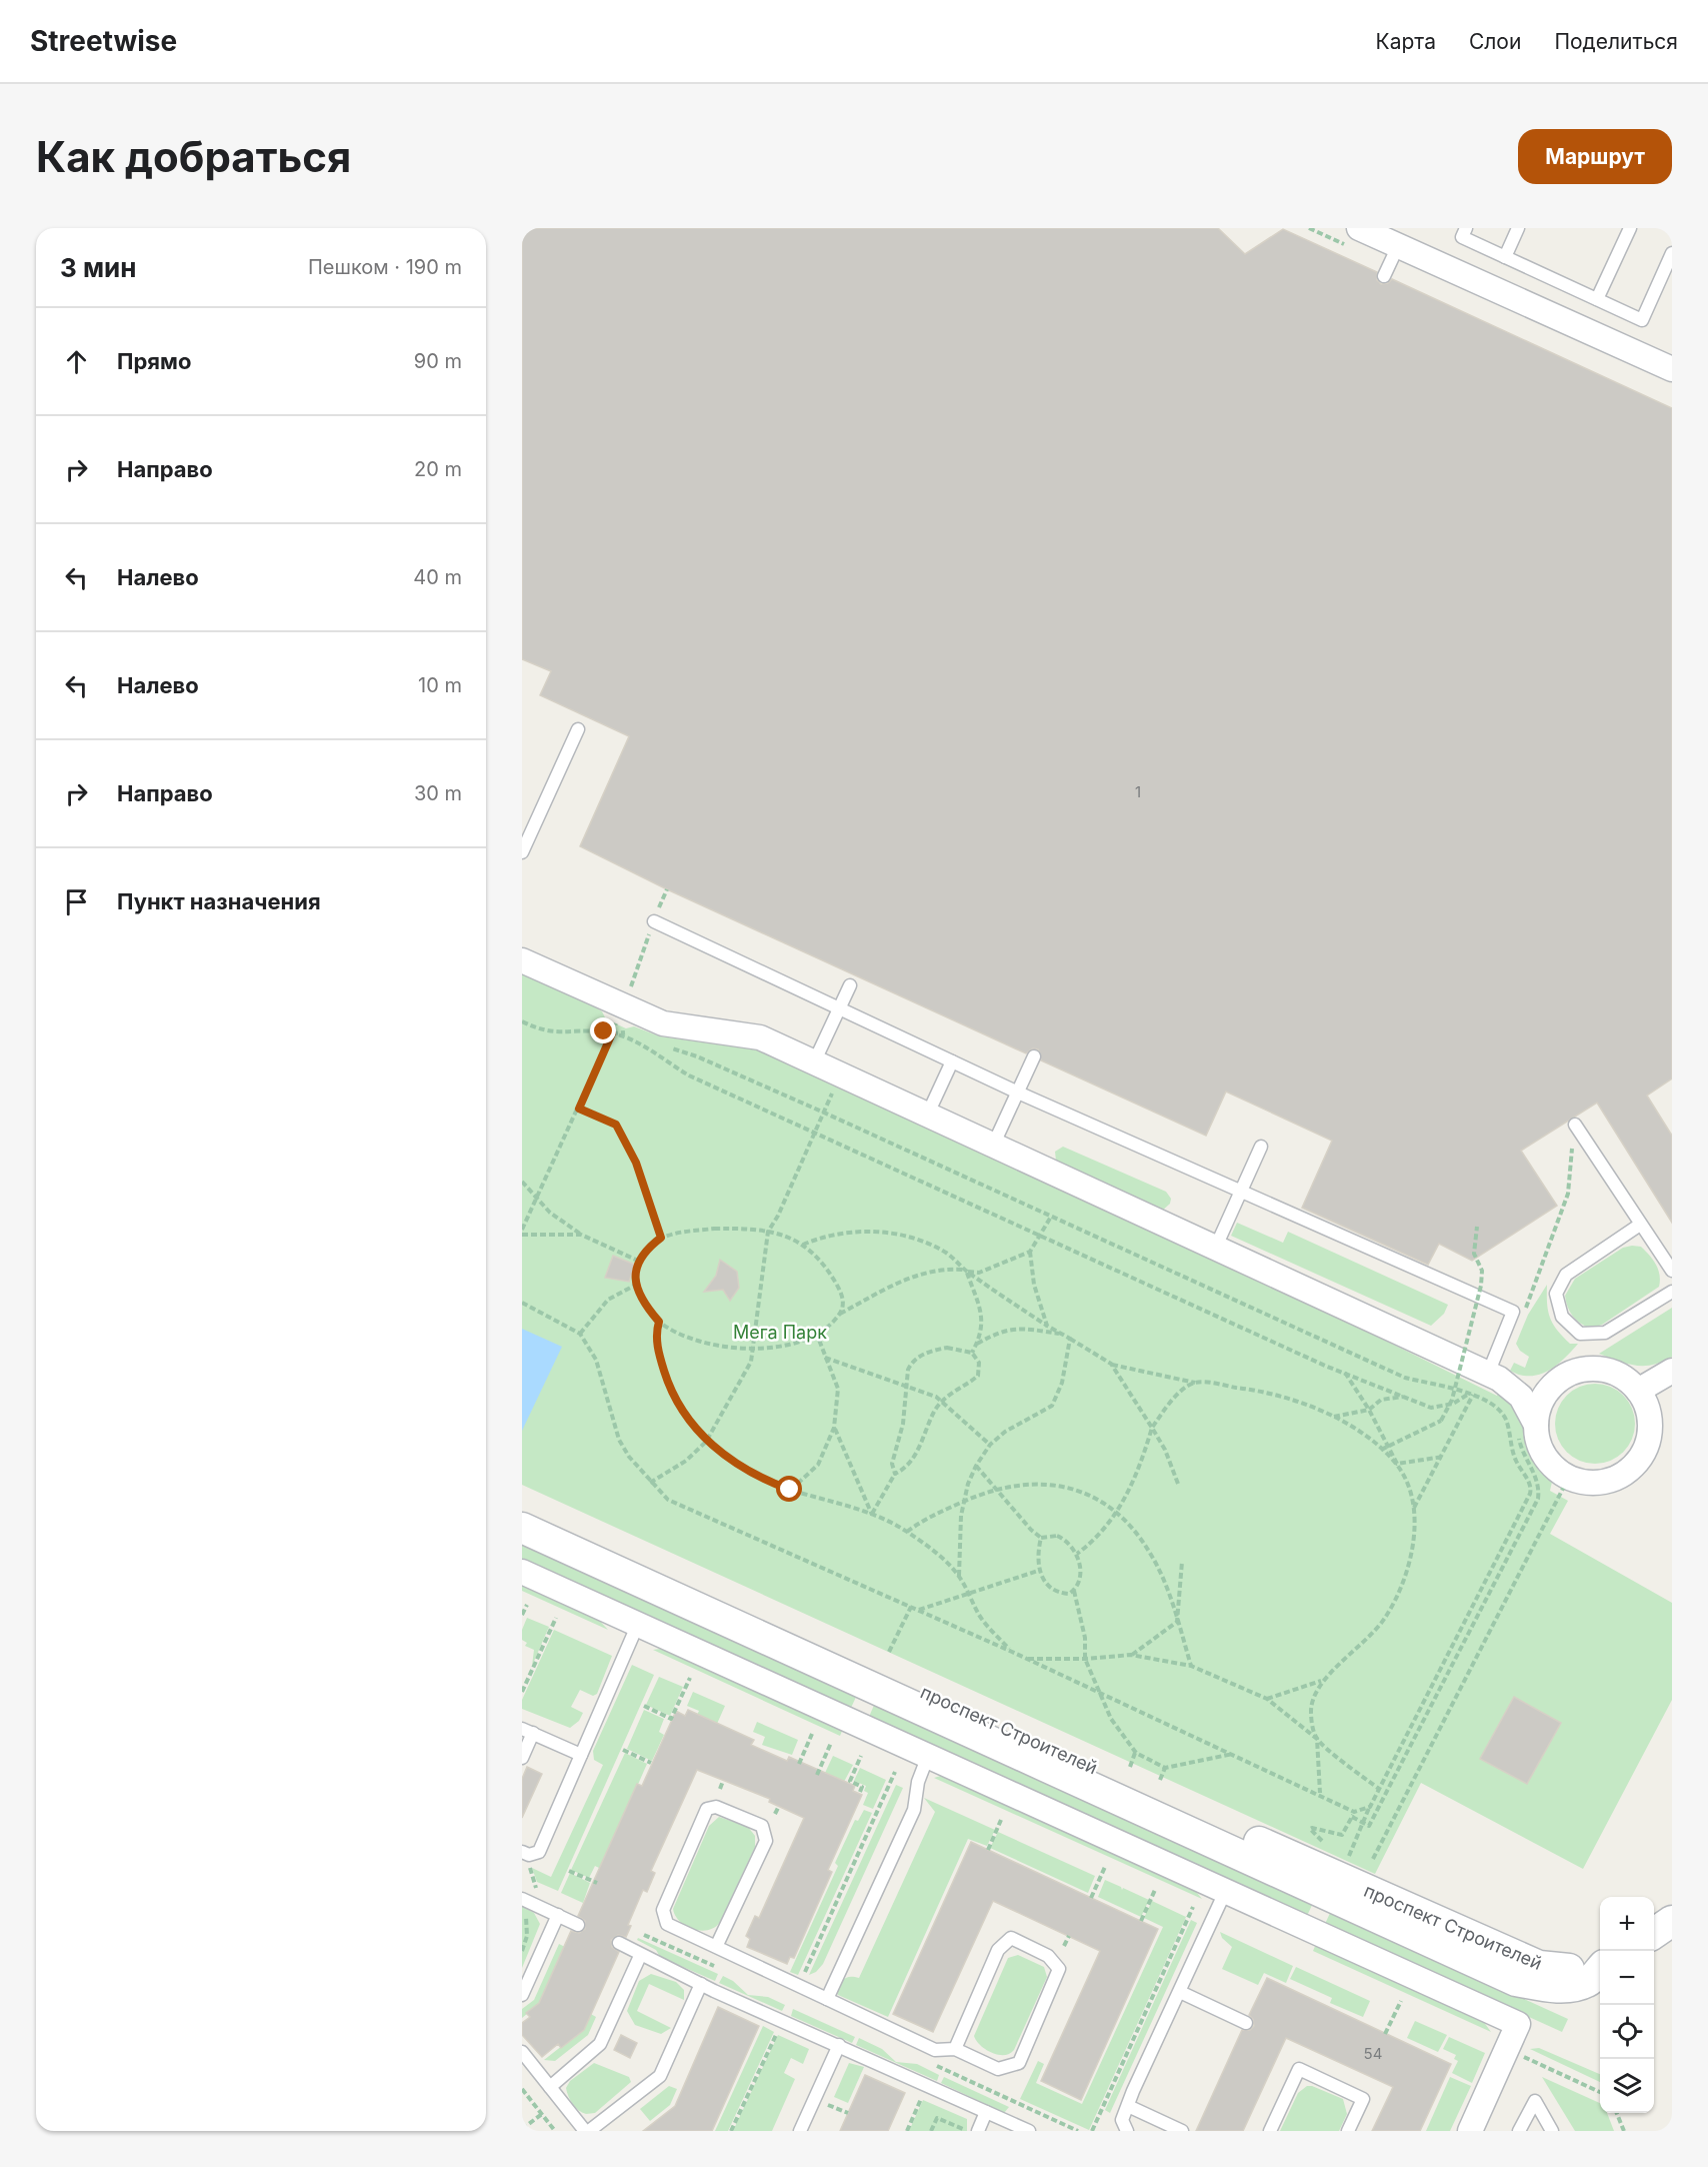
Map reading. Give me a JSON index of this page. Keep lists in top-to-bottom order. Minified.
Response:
{"streets":{"street":["проспект Строителей"]},"parks":["Мега Парк"],"house_numbers":["1","54"],"page":{"header":"Streetwise","nav":["Карта","Слои","Поделиться"],"buttons":"Маршрут","title":"Как добраться","heading":["3 мин","Пешком · 190 m"],"list":[["Прямо","90 m"],["Направо","20 m"],["Налево","40 m"],["Налево","10 m"],["Направо","30 m"],"Пункт назначения"],"map_buttons":["+","−"]}}
